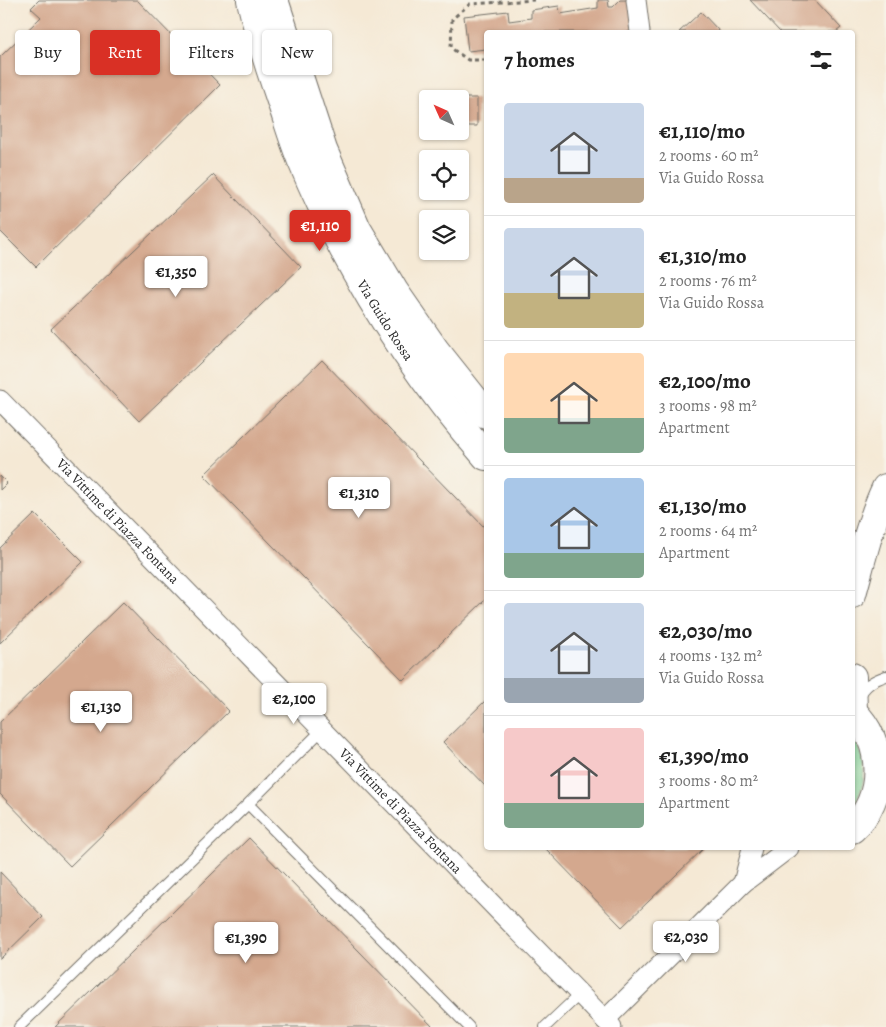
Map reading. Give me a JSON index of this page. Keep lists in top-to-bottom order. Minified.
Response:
{"streets":{"street":["Via Guido Rossa","Via Vittime di Piazza Fontana"]},"north":"top left","page":{"chip":["Buy","Rent","Filters","New"],"heading":"7 homes","list":[{"name":"€1,110/mo","note":"2 rooms · 60 m² · Via Guido Rossa"},{"name":"€1,310/mo","note":"2 rooms · 76 m² · Via Guido Rossa"},{"name":"€2,100/mo","note":"3 rooms · 98 m² · Apartment"},{"name":"€1,130/mo","note":"2 rooms · 64 m² · Apartment"},{"name":"€2,030/mo","note":"4 rooms · 132 m² · Via Guido Rossa"},{"name":"€1,390/mo","note":"3 rooms · 80 m² · Apartment"}],"price":["€1,110","€1,350","€1,310","€2,100","€1,130","€2,030","€1,390"]}}
